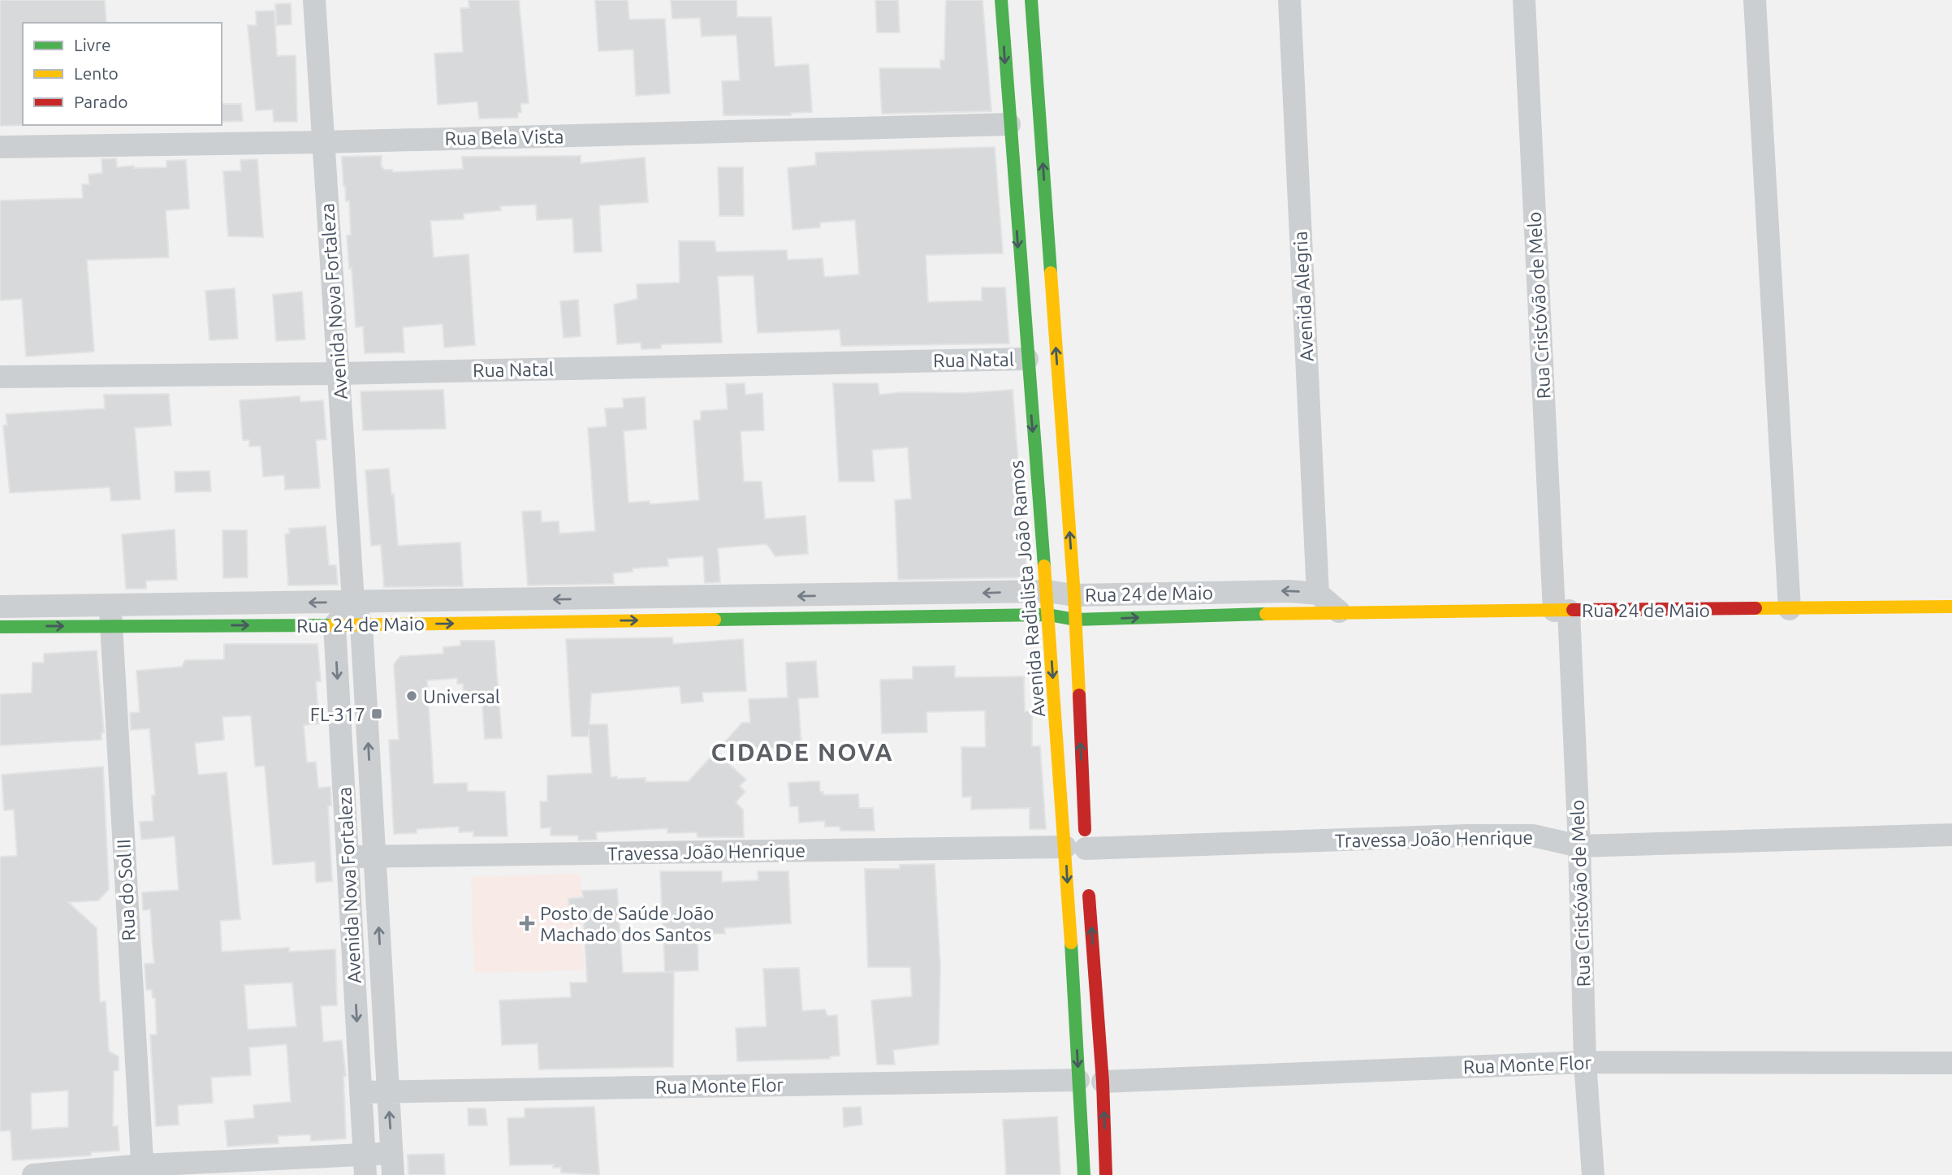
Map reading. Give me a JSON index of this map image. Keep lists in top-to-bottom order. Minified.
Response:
{"streets":{"main road":["Avenida Radialista João Ramos","Rua 24 de Maio"],"street":["Rua Bela Vista","Avenida Alegria","Avenida Nova Fortaleza","Rua Cristóvão de Melo","Rua Natal","Travessa João Henrique","Rua do Sol II","Rua Monte Flor"]},"crossings":[["Rua Bela Vista","Avenida Nova Fortaleza"],["Rua Bela Vista","Avenida Radialista João Ramos"],["Avenida Alegria","Rua 24 de Maio"],["Avenida Nova Fortaleza","Rua Natal"],["Avenida Nova Fortaleza","Rua 24 de Maio"],["Avenida Nova Fortaleza","Travessa João Henrique"],["Avenida Nova Fortaleza","Rua Monte Flor"],["Rua Cristóvão de Melo","Rua 24 de Maio"],["Rua Cristóvão de Melo","Travessa João Henrique"],["Rua Cristóvão de Melo","Rua Monte Flor"],["Rua Natal","Avenida Radialista João Ramos"],["Avenida Radialista João Ramos","Rua 24 de Maio"],["Avenida Radialista João Ramos","Travessa João Henrique"],["Avenida Radialista João Ramos","Rua Monte Flor"],["Rua 24 de Maio","Rua do Sol II"]],"districts":["CIDADE NOVA"],"places":{"other":["Universal"],"transit":["FL-317"],"health":["Posto de Saúde João Machado dos Santos"]},"legend":["Livre","Lento","Parado"]}
